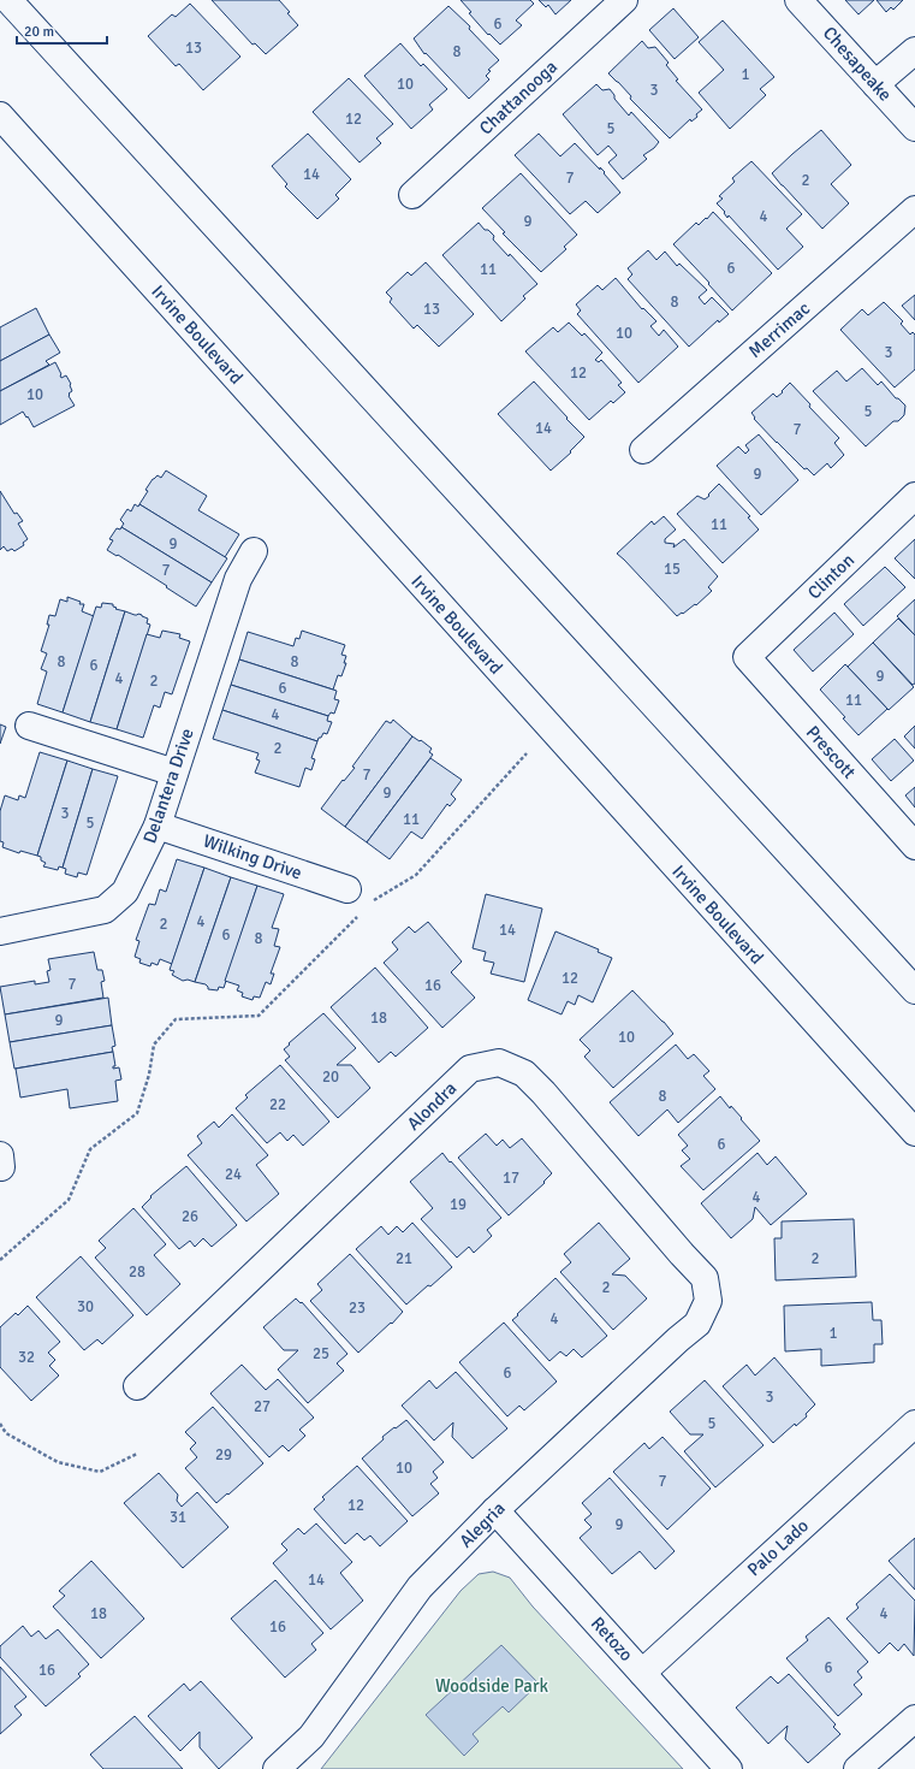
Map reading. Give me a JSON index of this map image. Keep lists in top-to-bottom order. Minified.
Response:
{"streets":{"street":["Chesapeake","Chattanooga","Merrimac","Irvine Boulevard","Clinton","Prescott","Delantera Drive","Wilking Drive","Alondra","Alegria","Palo Lado","Retozo"]},"crossings":[["Clinton","Prescott"],["Delantera Drive","Wilking Drive"],["Alondra","Alegria"],["Alegria","Retozo"],["Palo Lado","Retozo"]],"parks":["Woodside Park"],"house_numbers":["6","13","8","1","10","3","12","5","14","7","2","4","9","6","11","8","13","10","3","12","10","5","14","7","9","11","9","15","7","8","8","6","9","4","2","6","11","4","2","7","9","3","11","5","4","2","14","6","8","12","7","16","18","9","10","20","8","22","6","24","17","4","19","26","21","2","28","2","30","23","4","1","25","32","6","3","27","5","29","10","7","12","31","9","14","18","4","16","6","16"],"scale_bar":"20 m"}
